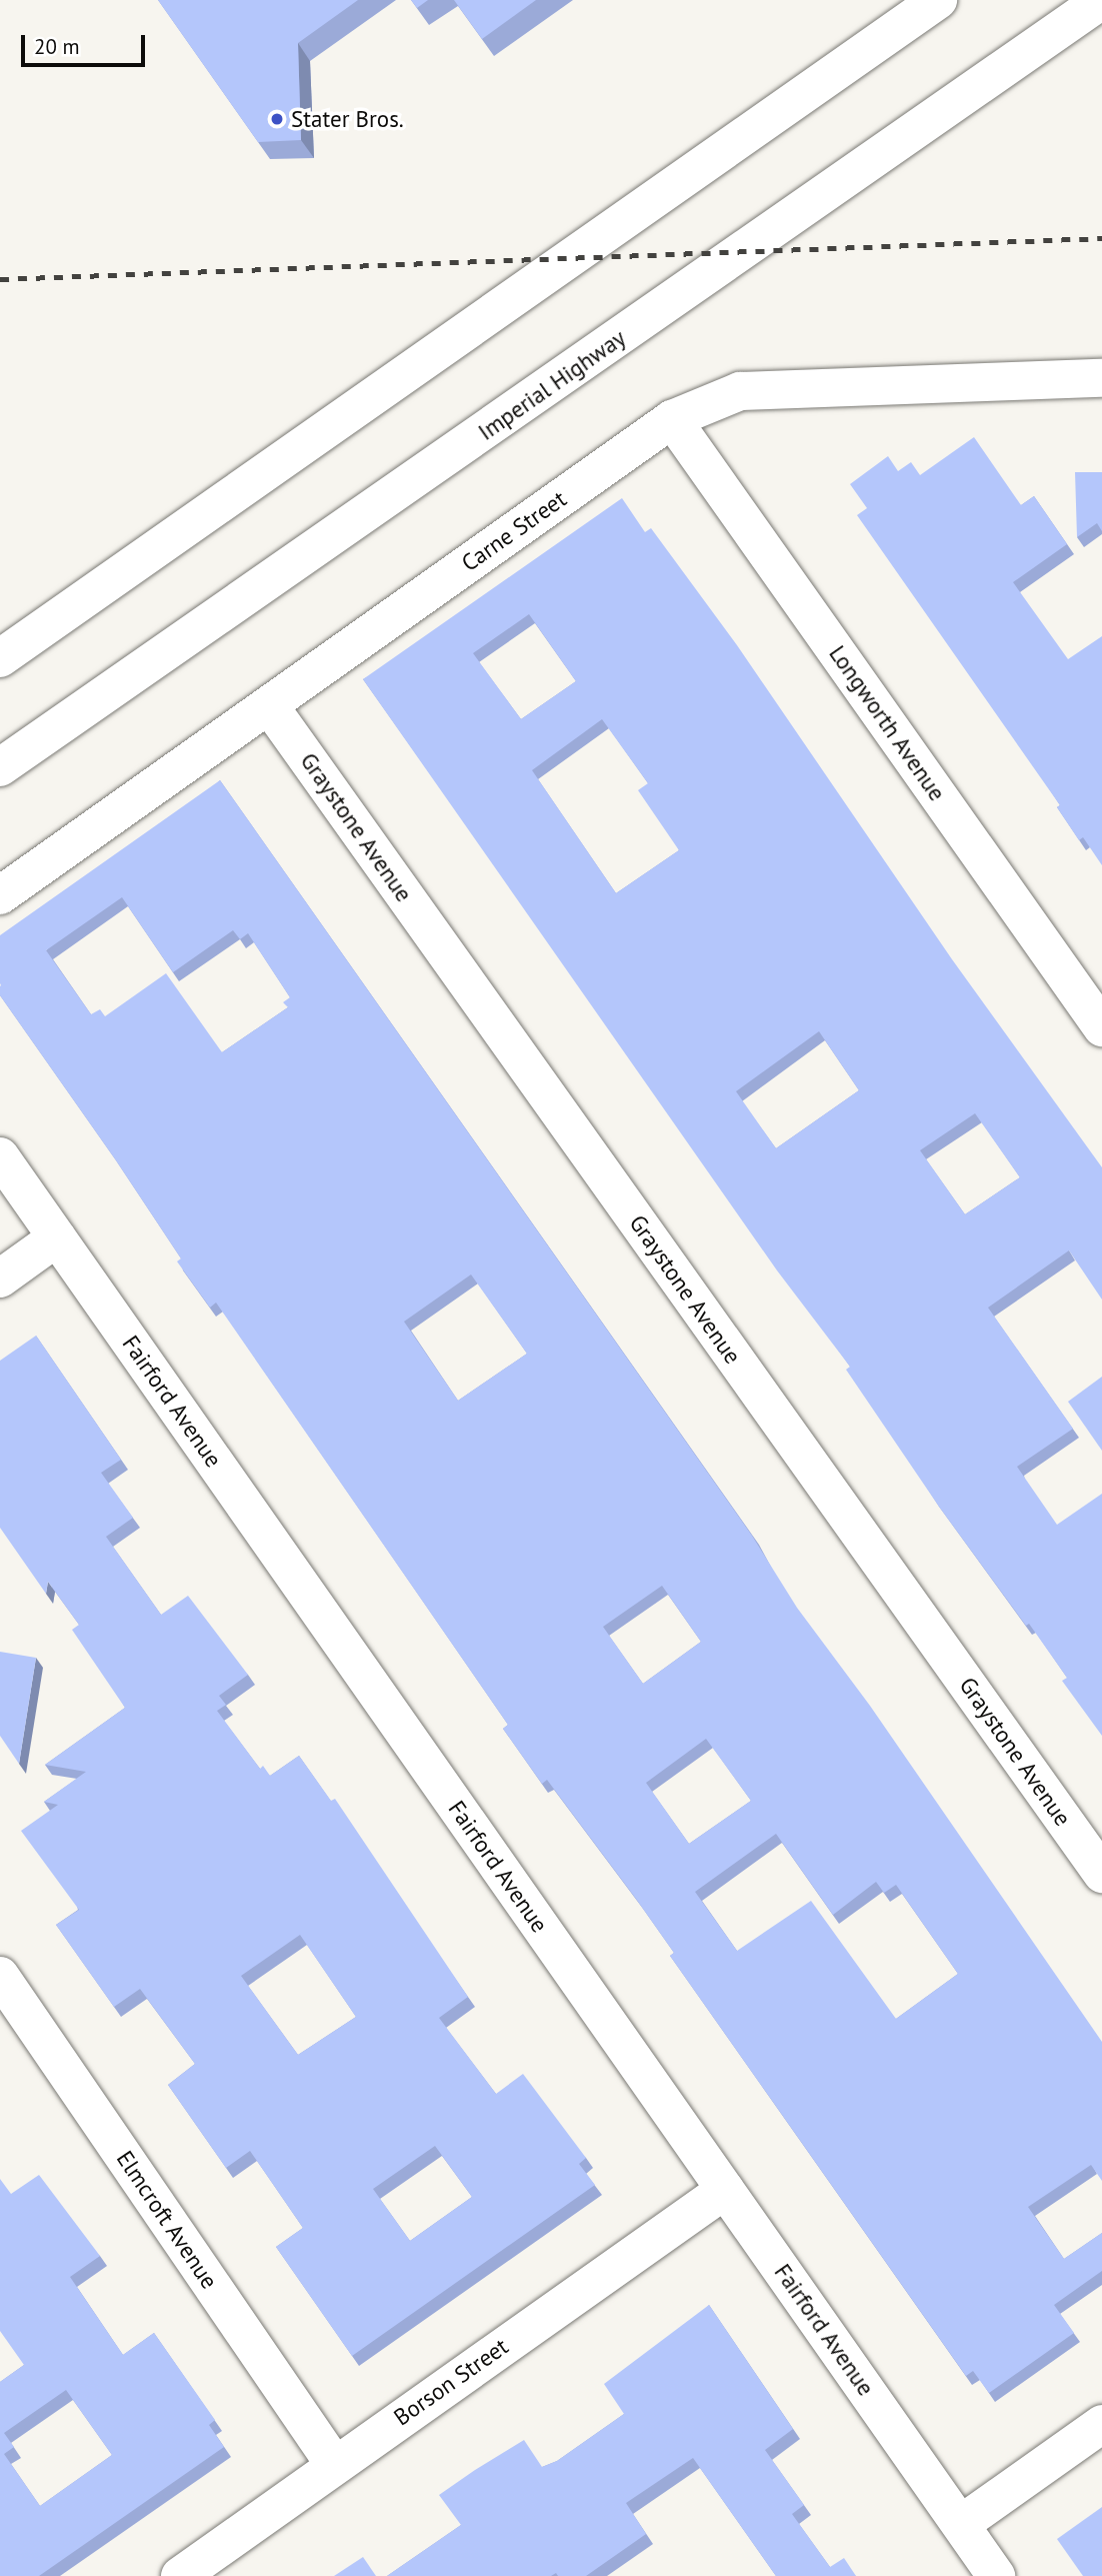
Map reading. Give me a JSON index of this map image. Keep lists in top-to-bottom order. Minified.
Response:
{"streets":{"street":["Imperial Highway","Carne Street","Longworth Avenue","Graystone Avenue","Fairford Avenue","Elmcroft Avenue","Borson Street"]},"crossings":[["Carne Street","Longworth Avenue"],["Carne Street","Graystone Avenue"],["Fairford Avenue","Borson Street"],["Elmcroft Avenue","Borson Street"]],"places":["Stater Bros."],"scale_bar":"20 m"}
